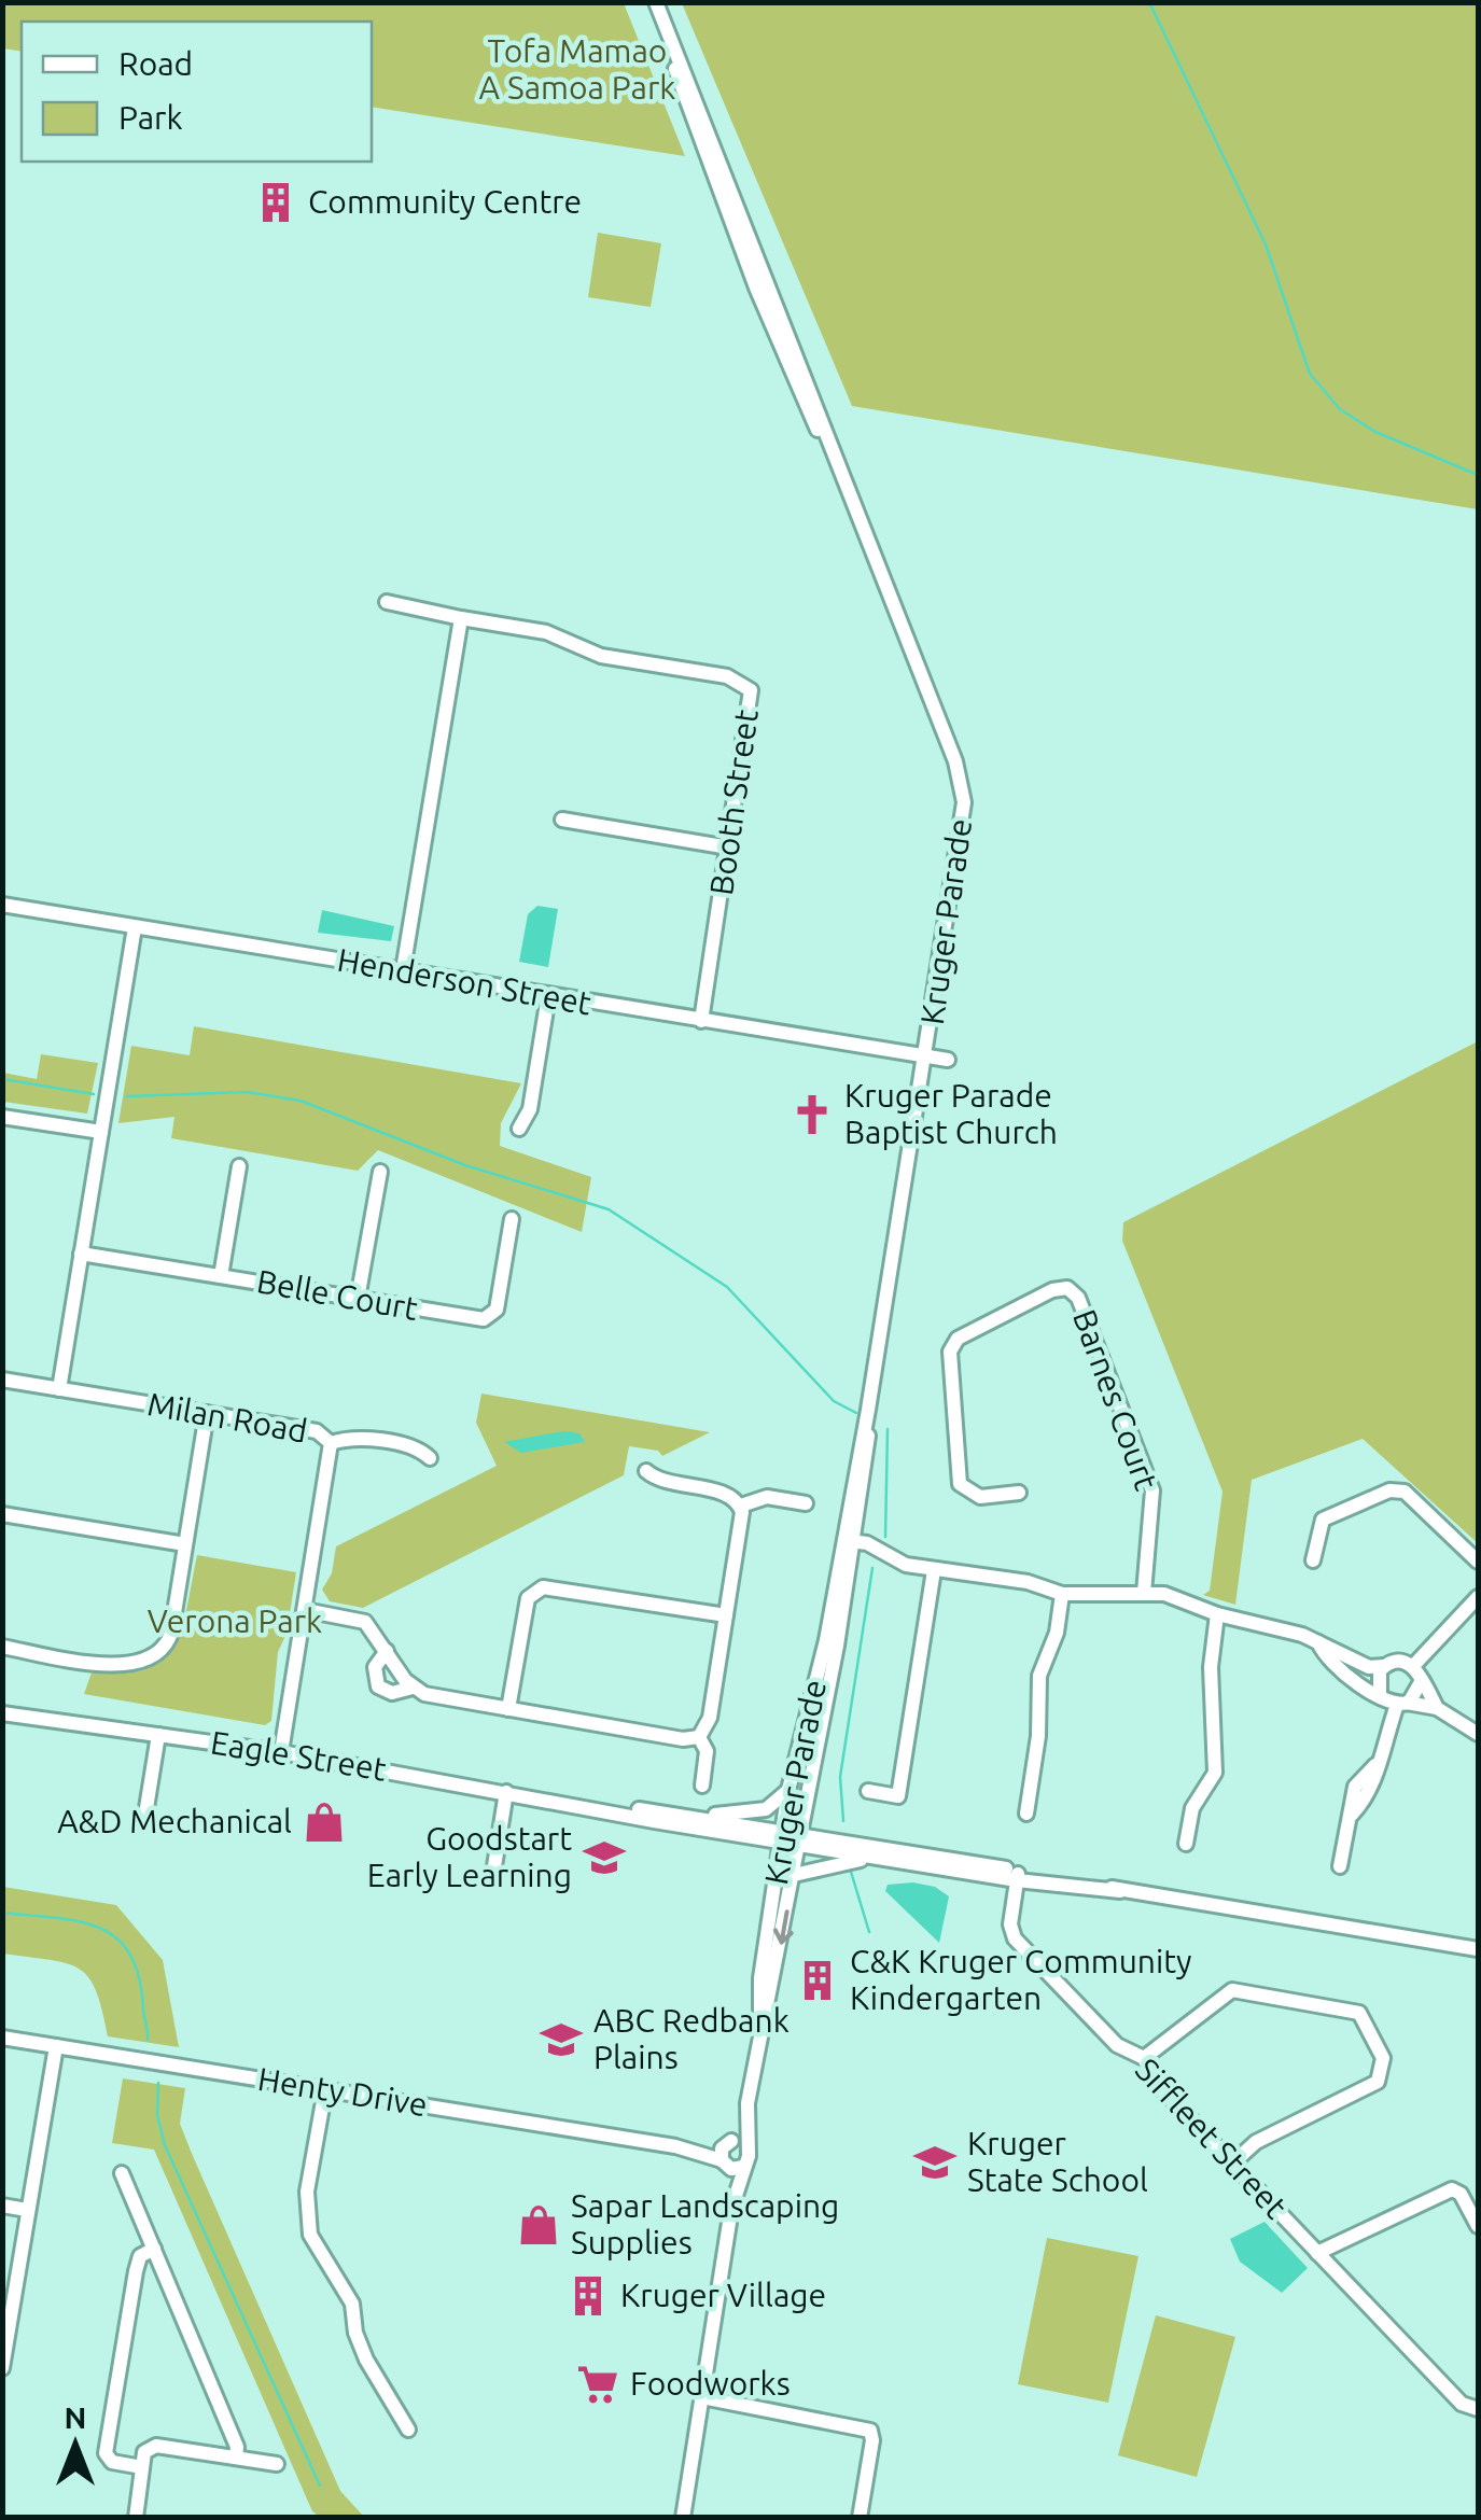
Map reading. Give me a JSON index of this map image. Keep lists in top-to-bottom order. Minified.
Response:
{"streets":{"street":["Booth Street","Kruger Parade","Henderson Street","Belle Court","Barnes Court","Milan Road","Eagle Street","Henty Drive","Siffleet Street"]},"crossings":[["Booth Street","Henderson Street"],["Kruger Parade","Henderson Street"],["Kruger Parade","Eagle Street"],["Kruger Parade","Henty Drive"],["Milan Road","Eagle Street"],["Eagle Street","Siffleet Street"]],"parks":["Tofa Mamao A Samoa Park","Verona Park"],"places":{"building":["Community Centre","C&K Kruger Community Kindergarten","Kruger Village"],"church":["Kruger Parade Baptist Church"],"shop":["A&D Mechanical","Sapar Landscaping Supplies"],"school or university":["Goodstart Early Learning","ABC Redbank Plains","Kruger State School"],"supermarket":["Foodworks"]},"legend":["Road","Park"],"north":"top"}
